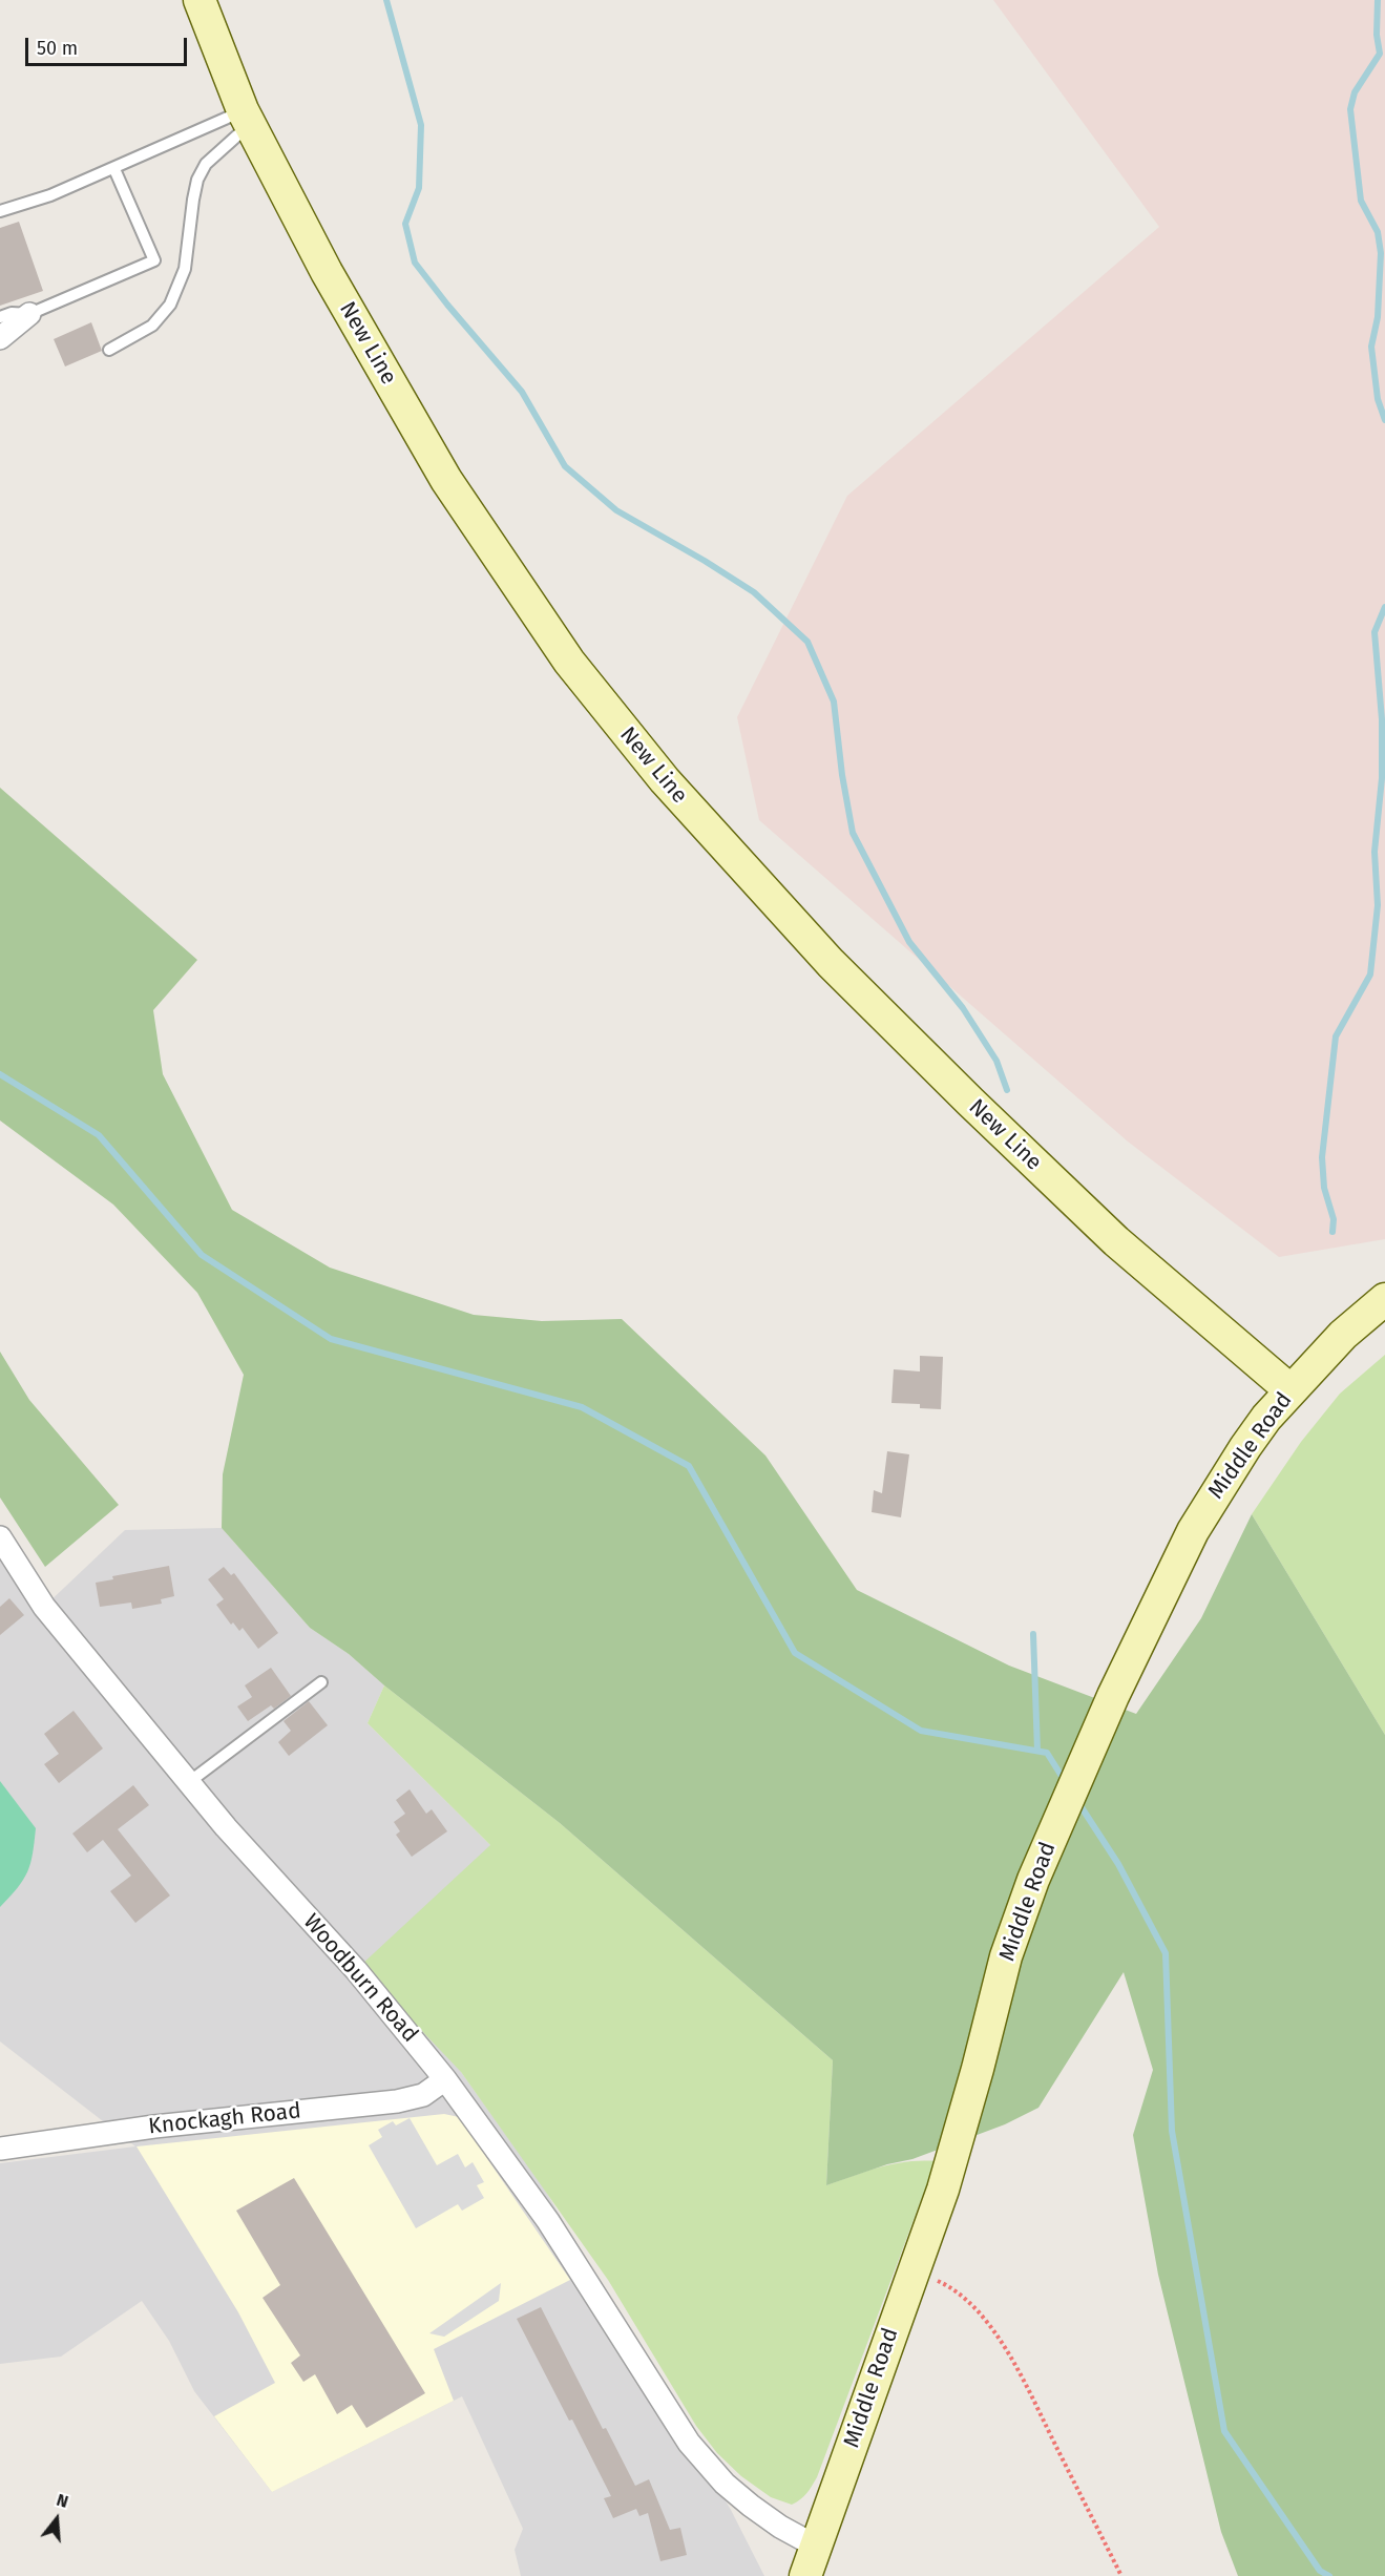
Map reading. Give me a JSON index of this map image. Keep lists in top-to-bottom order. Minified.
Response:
{"streets":{"main road":["New Line","Middle Road"],"street":["Woodburn Road","Knockagh Road"]},"crossings":[["New Line","Middle Road"],["Middle Road","Woodburn Road"],["Woodburn Road","Knockagh Road"]],"scale_bar":"50 m","north":"top"}
